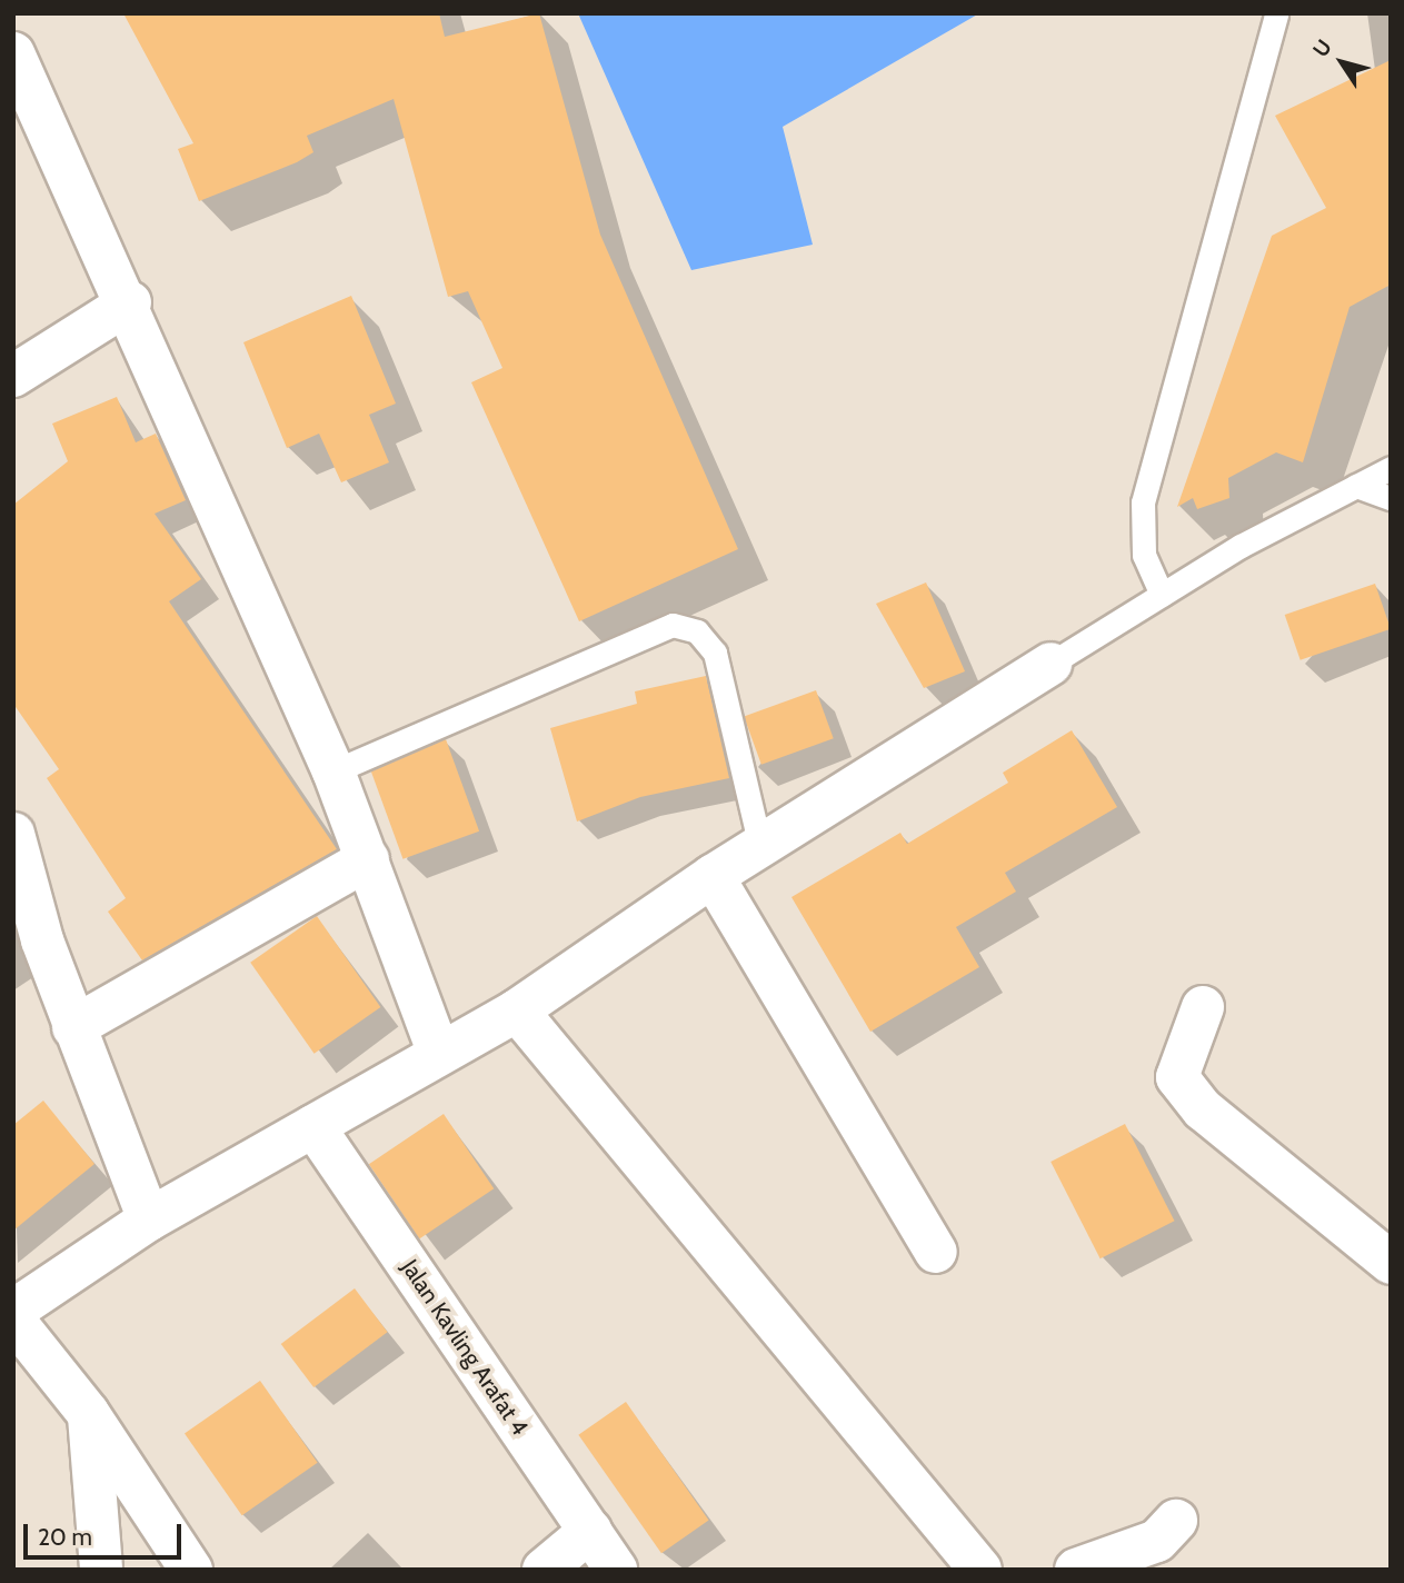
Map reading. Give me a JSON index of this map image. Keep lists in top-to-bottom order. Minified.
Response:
{"streets":{"street":["Jalan Kavling Arafat 4"]},"scale_bar":"20 m","north":"top left"}
